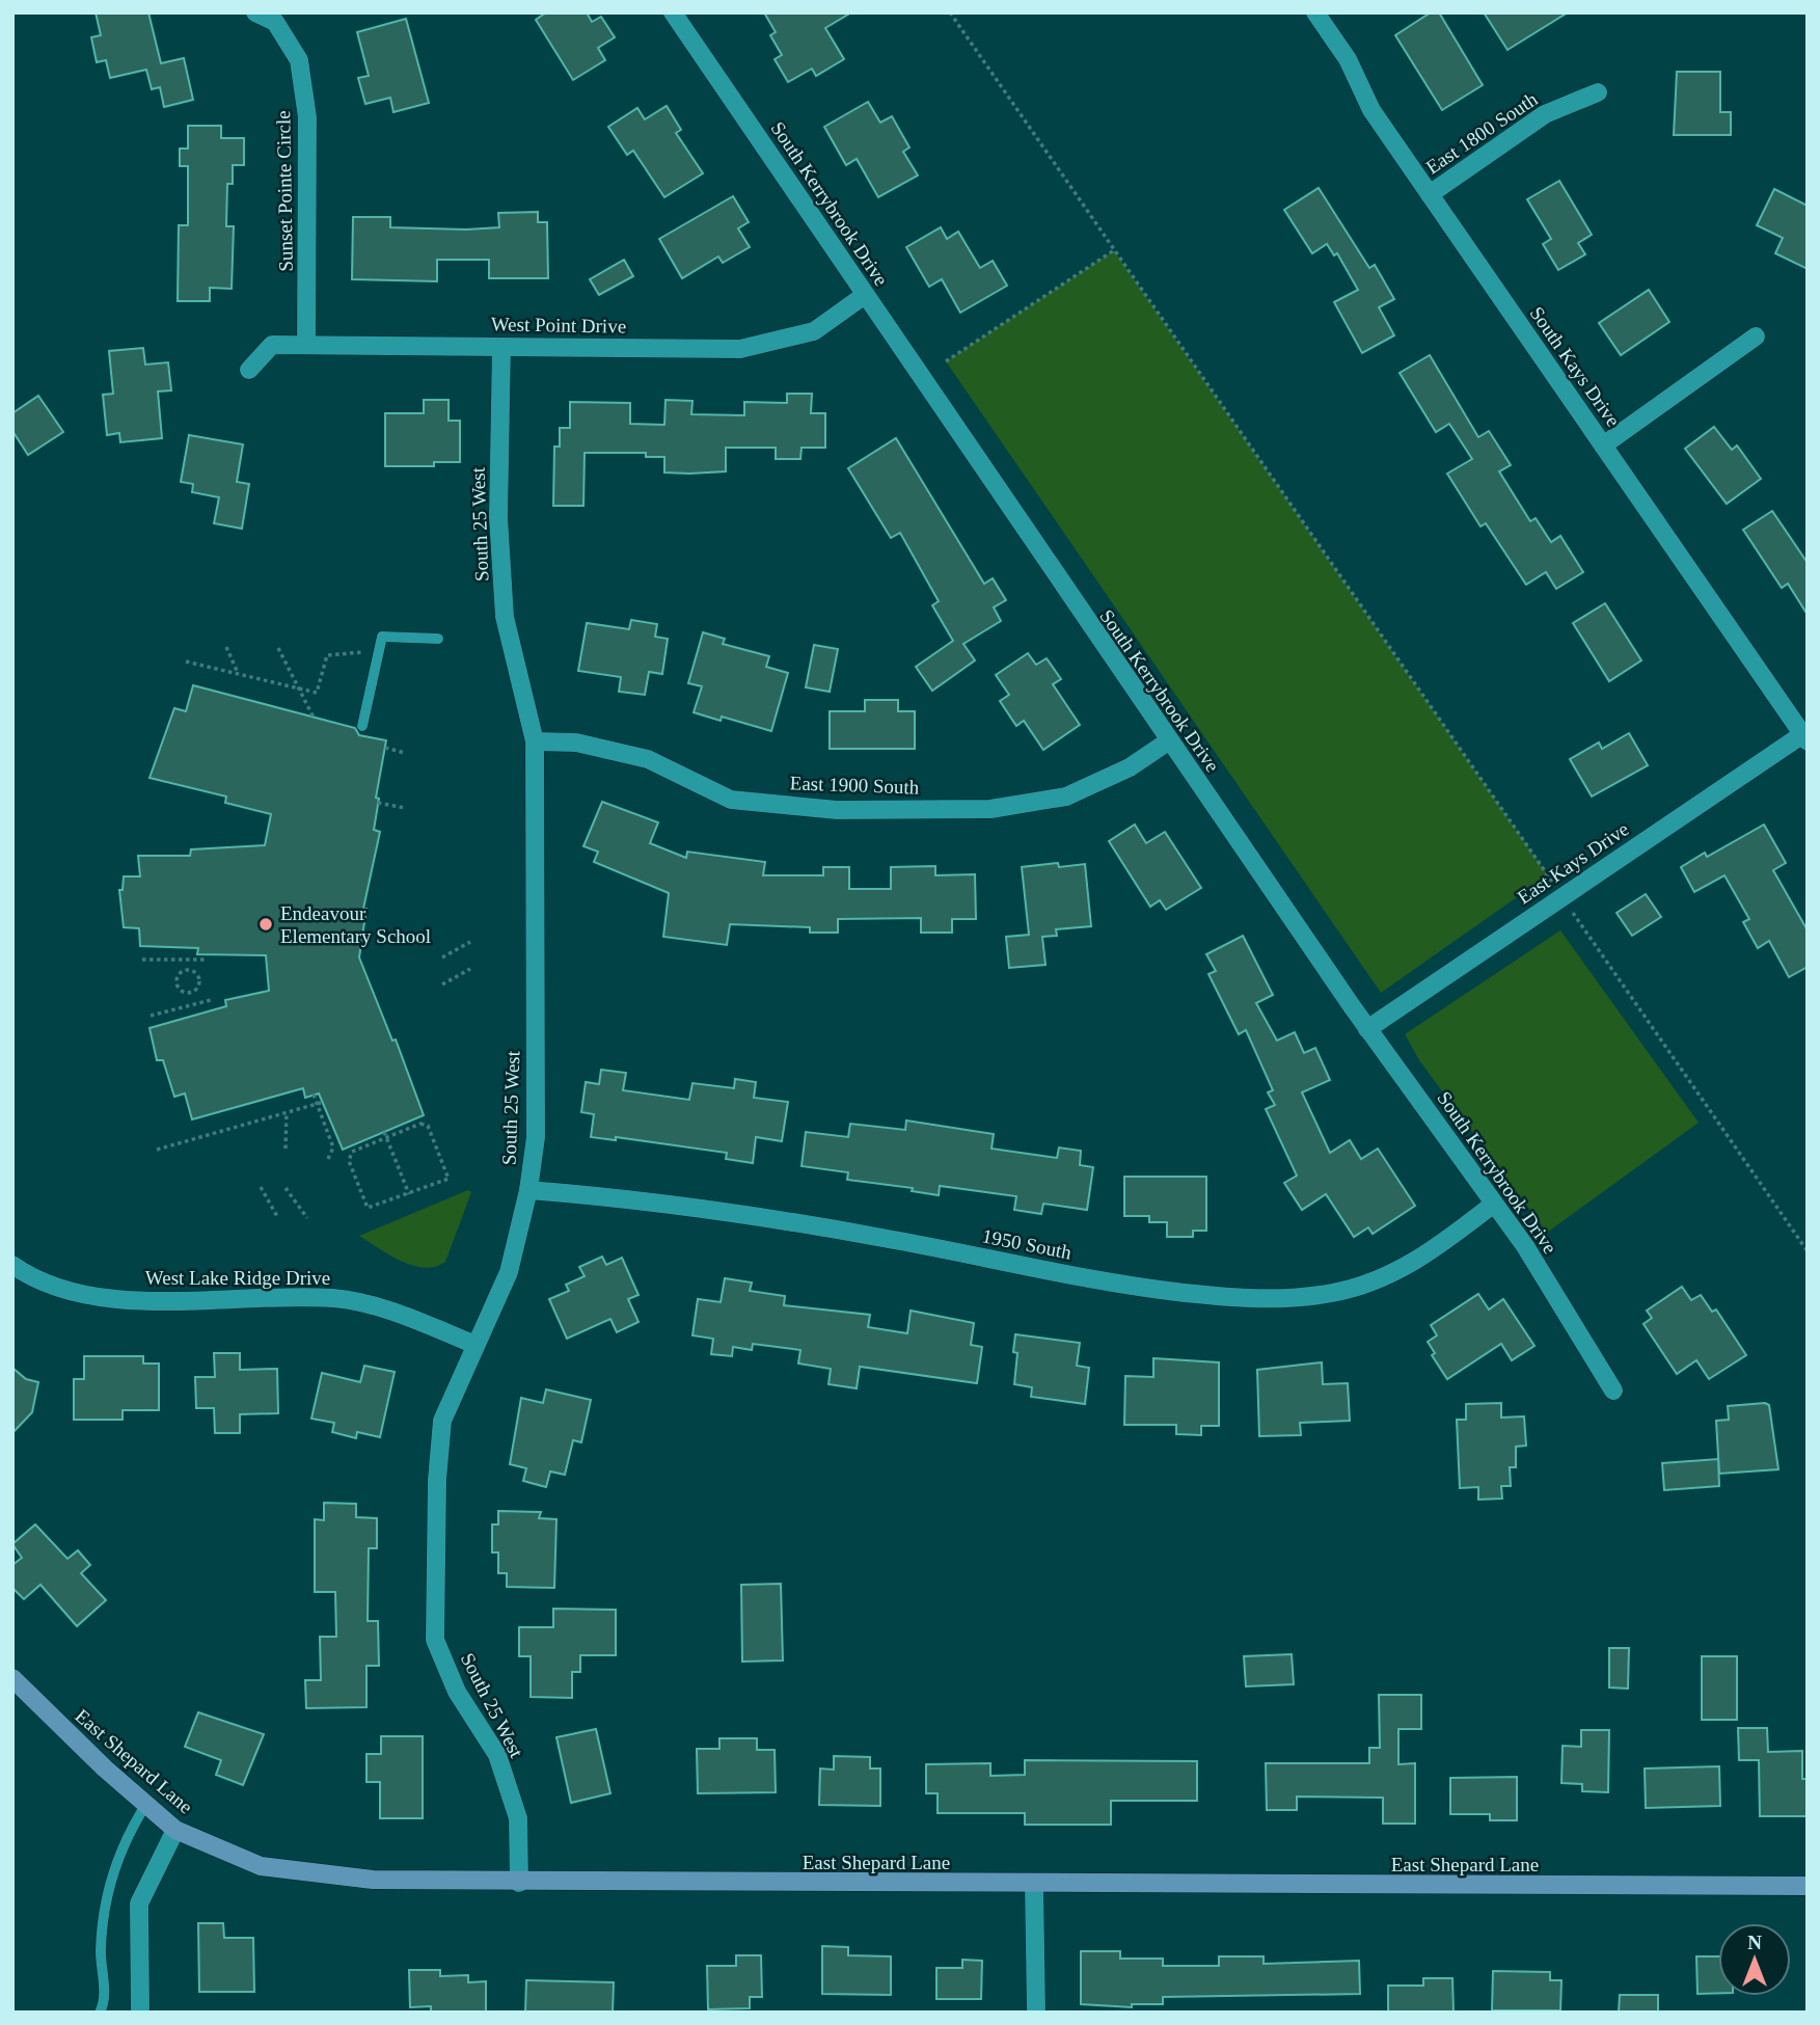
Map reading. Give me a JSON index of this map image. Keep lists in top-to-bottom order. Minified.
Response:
{"streets":{"street":["East 1800 South","Sunset Pointe Circle","South Kerrybrook Drive","West Point Drive","South Kays Drive","South 25 West","East 1900 South","East Kays Drive","1950 South","West Lake Ridge Drive","East Shepard Lane"]},"crossings":[["East 1800 South","South Kays Drive"],["Sunset Pointe Circle","West Point Drive"],["South Kerrybrook Drive","West Point Drive"],["South Kerrybrook Drive","East 1900 South"],["South Kerrybrook Drive","East Kays Drive"],["South Kerrybrook Drive","1950 South"],["West Point Drive","South 25 West"],["South Kays Drive","East Kays Drive"],["South 25 West","East 1900 South"],["South 25 West","1950 South"],["South 25 West","West Lake Ridge Drive"],["South 25 West","East Shepard Lane"]],"places":["Endeavour Elementary School"],"north":"top"}
